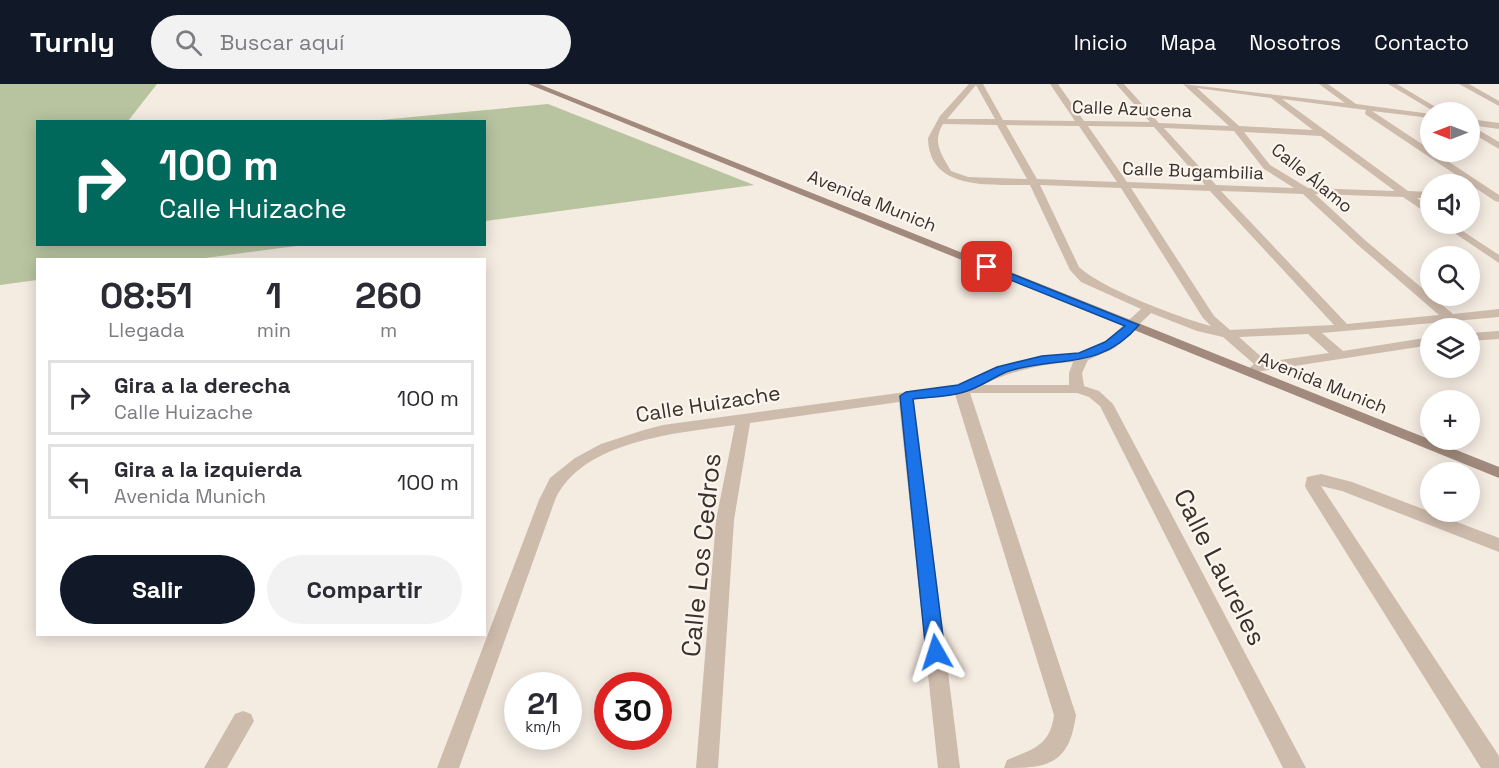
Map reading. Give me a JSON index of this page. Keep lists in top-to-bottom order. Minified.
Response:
{"streets":{"main road":["Avenida Munich"],"street":["Calle Azucena","Calle Bugambilia","Calle Álamo","Calle Huizache","Calle Los Cedros","Calle Laureles"]},"crossings":[["Calle Azucena","Calle Bugambilia"],["Calle Azucena","Calle Álamo"],["Calle Bugambilia","Calle Álamo"],["Avenida Munich","Calle Huizache"],["Calle Huizache","Calle Los Cedros"]],"north":"left","page":{"header":"Turnly","search":"Buscar aquí","nav":["Inicio","Mapa","Nosotros","Contacto"],"map_buttons":["+","−"],"turn":["100 m","Calle Huizache"],"eta":["08:51","Llegada","1","min","260","m"],"list":[{"name":"Gira a la derecha","note":"Calle Huizache","value":"100 m"},{"name":"Gira a la izquierda","note":"Avenida Munich","value":"100 m"}],"buttons":["Salir","Compartir"],"speed":"21 km/h","limit":"30"}}
